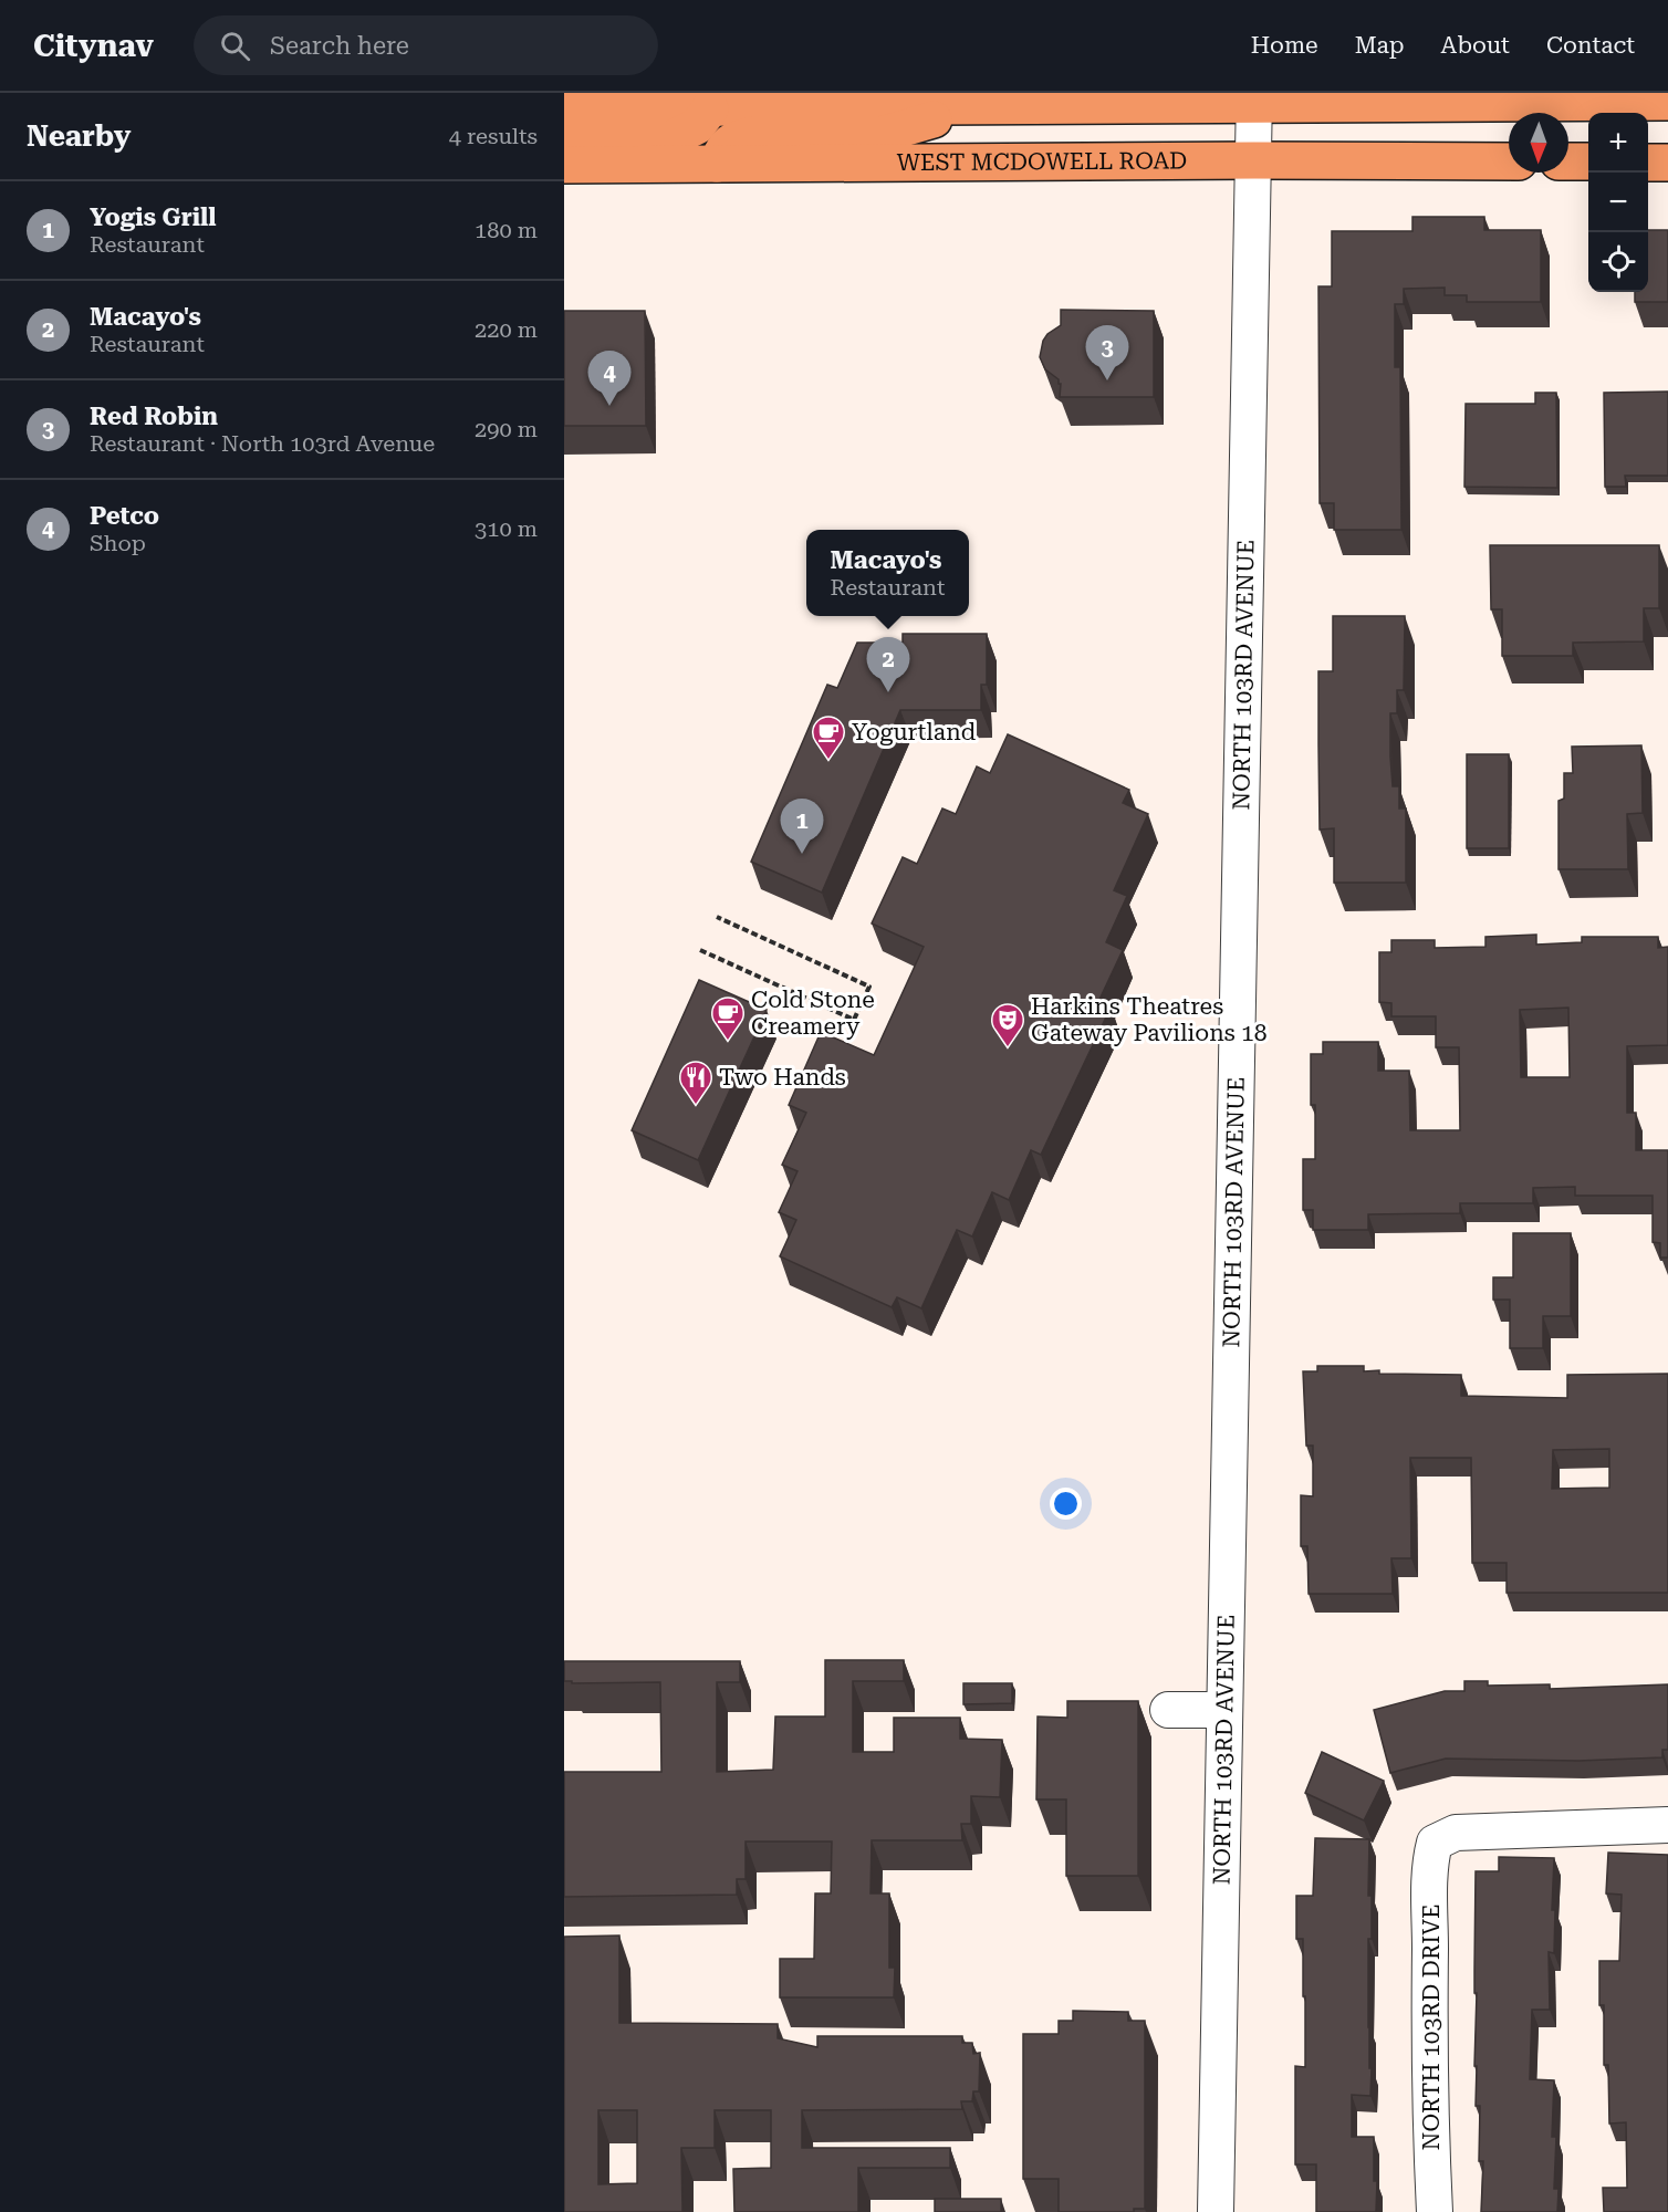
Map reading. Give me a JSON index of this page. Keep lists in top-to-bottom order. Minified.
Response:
{"streets":{"main road":["WEST MCDOWELL ROAD"],"street":["NORTH 103RD AVENUE","NORTH 103RD DRIVE"]},"crossings":[["WEST MCDOWELL ROAD","NORTH 103RD AVENUE"]],"places":{"cafe":["Yogurtland","Cold Stone Creamery"],"theatre":["Harkins Theatres Gateway Pavilions 18"],"restaurant":["Two Hands"]},"north":"bottom","page":{"header":"Citynav","search":"Search here","nav":["Home","Map","About","Contact"],"heading":["Nearby","4 results"],"map_buttons":["+","−"],"list":[{"mark":"1","name":"Yogis Grill","note":"Restaurant","value":"180 m"},{"mark":"2","name":"Macayo's","note":"Restaurant","value":"220 m"},{"mark":"3","name":"Red Robin","note":"Restaurant · North 103rd Avenue","value":"290 m"},{"mark":"4","name":"Petco","note":"Shop","value":"310 m"}],"pins":["3","4","2","1"],"popup":["Macayo's","Restaurant"]}}
